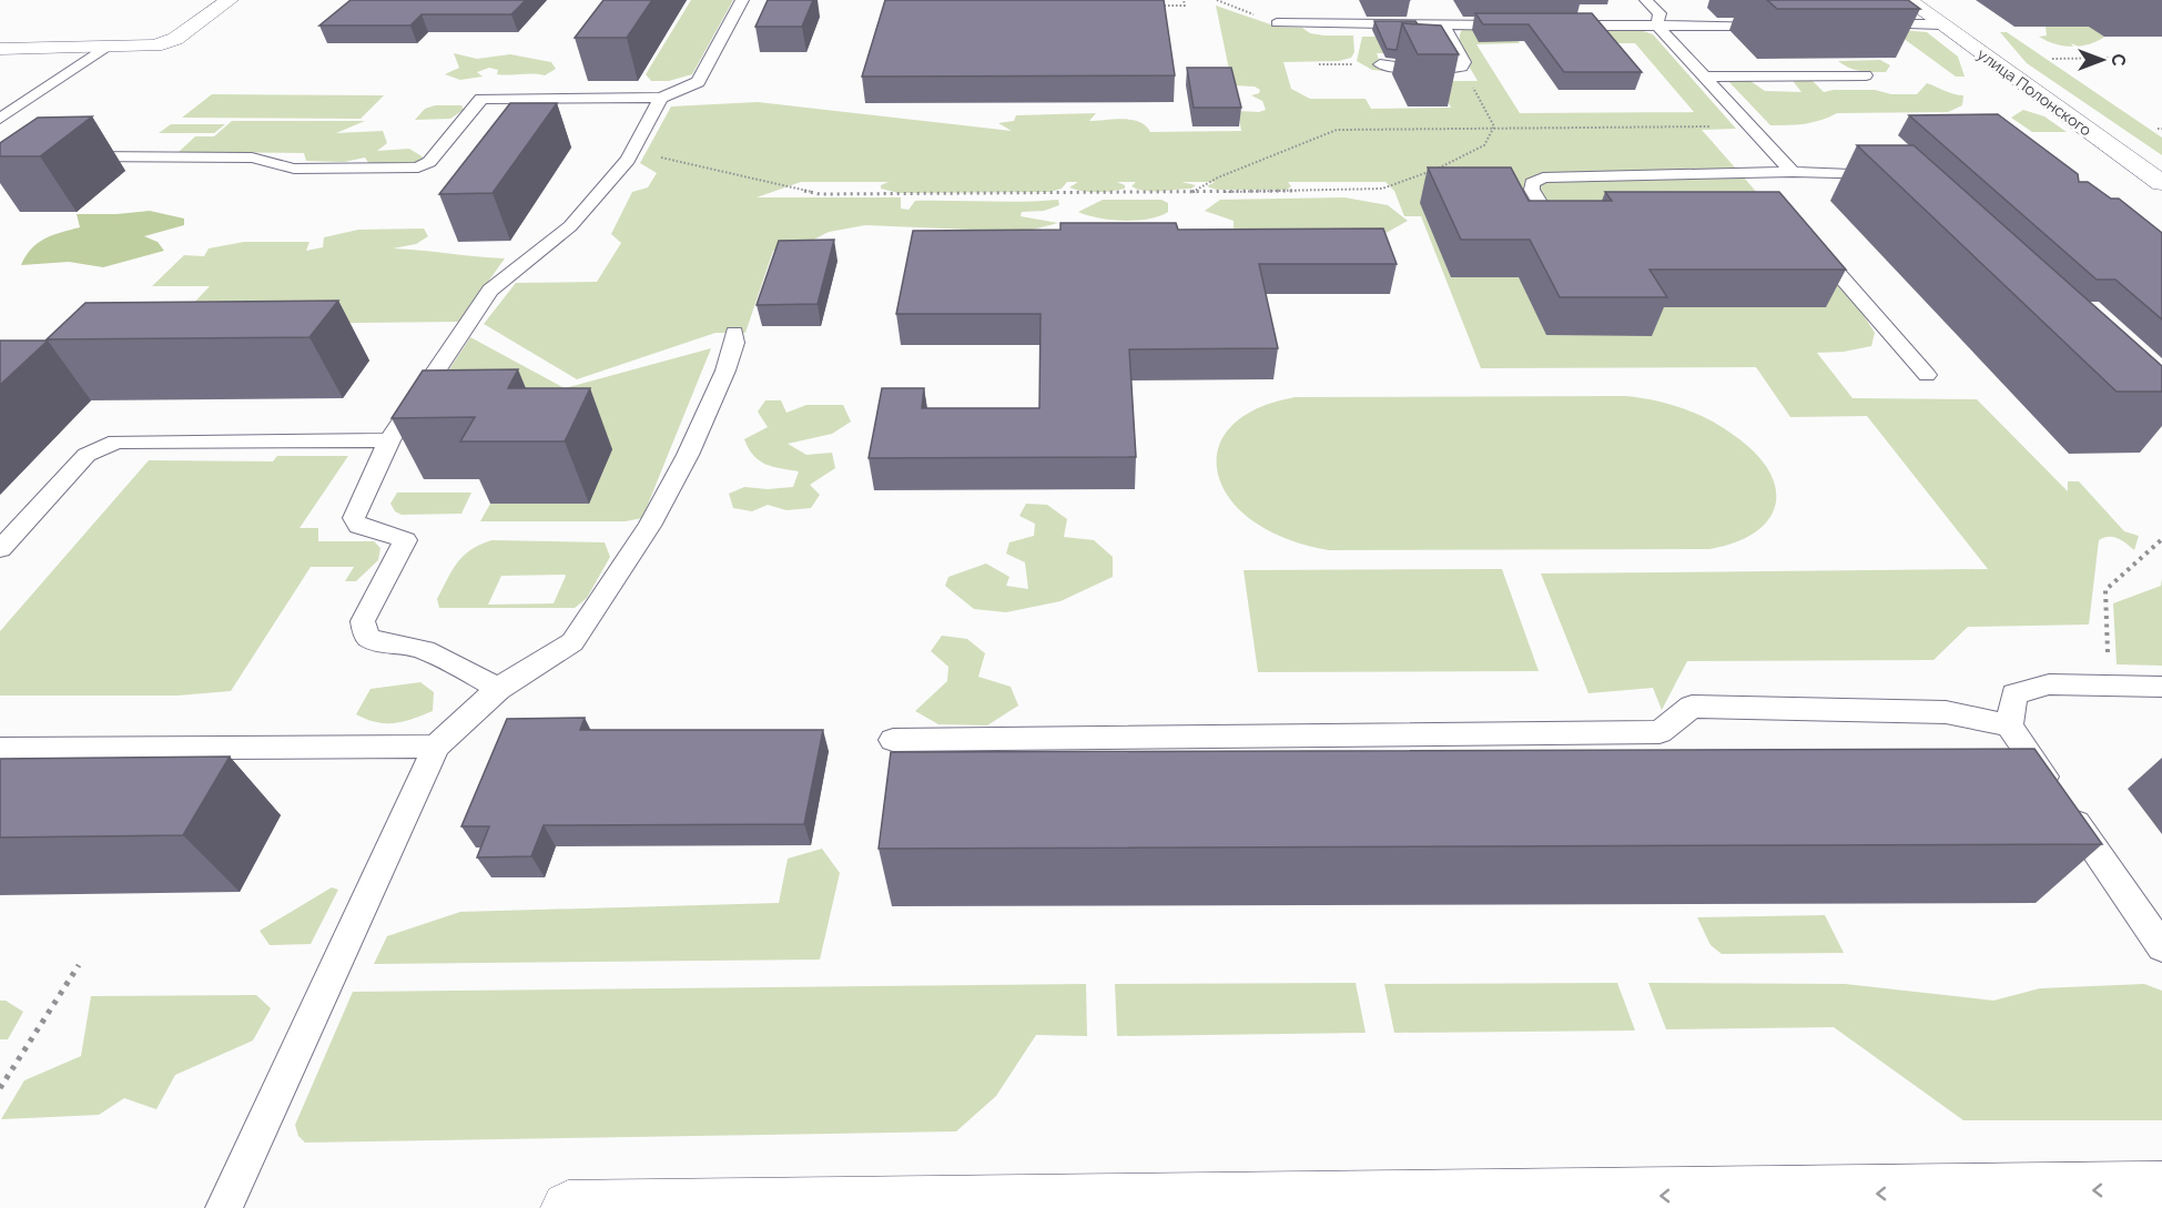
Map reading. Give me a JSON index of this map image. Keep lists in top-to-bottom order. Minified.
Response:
{"streets":{"main road":["улица Полонского"]},"north":"right"}
